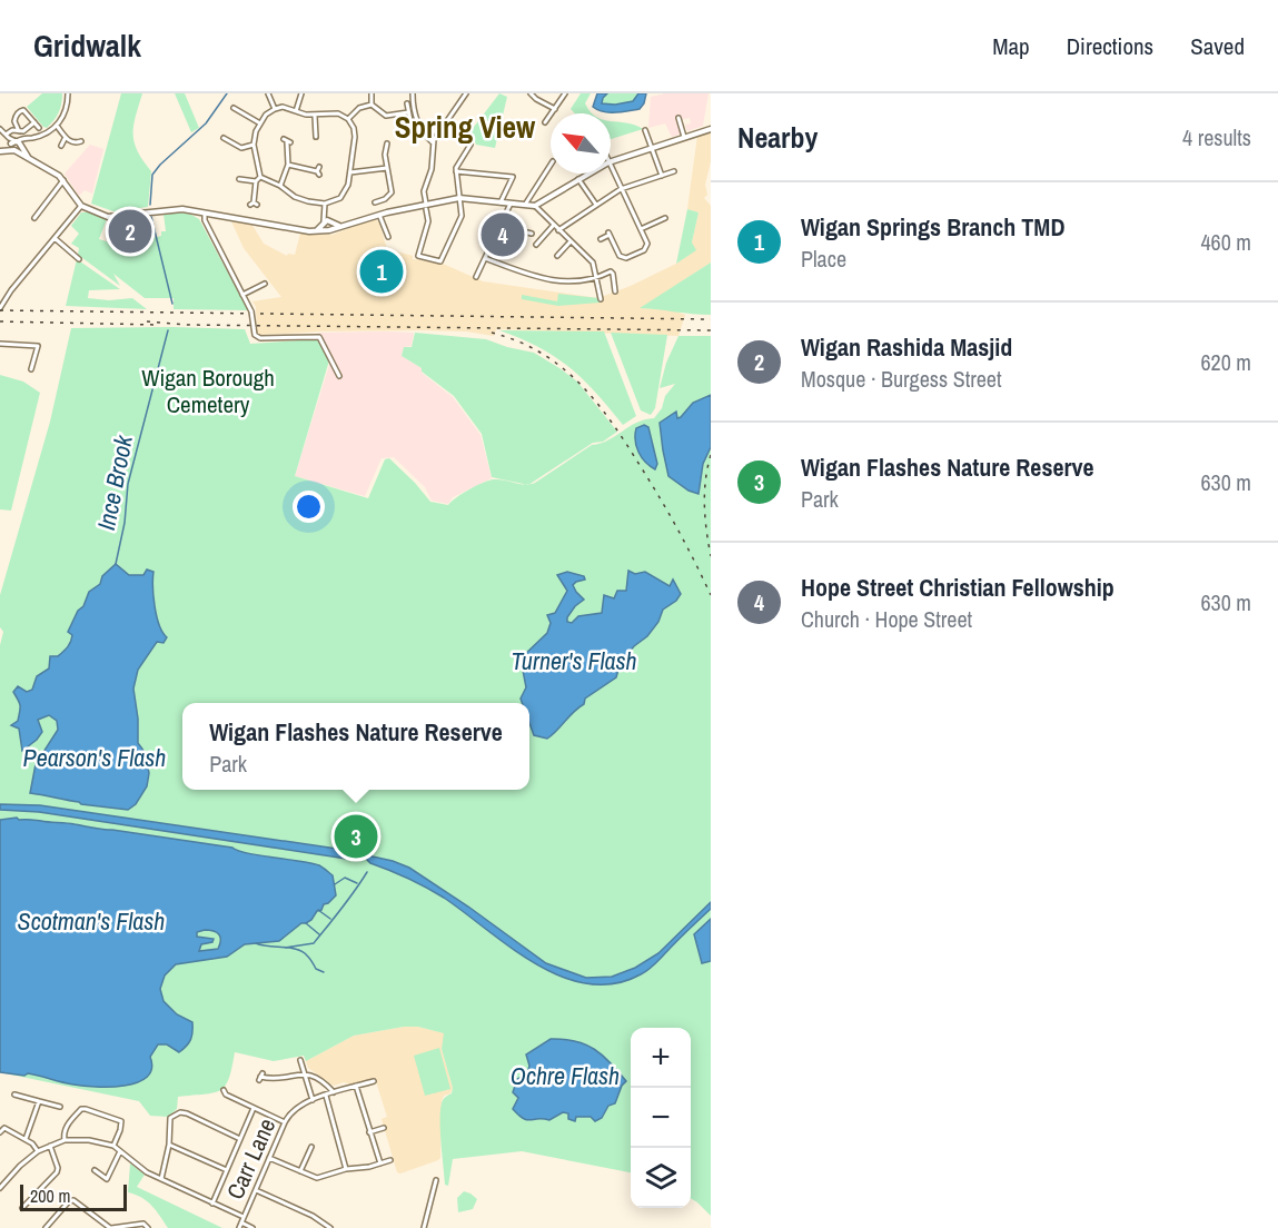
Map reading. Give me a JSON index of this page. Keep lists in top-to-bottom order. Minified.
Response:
{"streets":{"street":["Carr Lane"]},"districts":["Spring View"],"water":["Ince Brook","Turner's Flash","Pearson's Flash","Scotman's Flash","Ochre Flash"],"parks":["Wigan Borough Cemetery"],"scale_bar":"200 m","north":"top left","page":{"header":"Gridwalk","nav":["Map","Directions","Saved"],"heading":["Nearby","4 results"],"list":[{"mark":"1","name":"Wigan Springs Branch TMD","note":"Place","value":"460 m"},{"mark":"2","name":"Wigan Rashida Masjid","note":"Mosque · Burgess Street","value":"620 m"},{"mark":"3","name":"Wigan Flashes Nature Reserve","note":"Park","value":"630 m"},{"mark":"4","name":"Hope Street Christian Fellowship","note":"Church · Hope Street","value":"630 m"}],"pins":["2","4","1","3"],"popup":["Wigan Flashes Nature Reserve","Park"],"map_buttons":["+","−"],"scale":"200 m"}}
